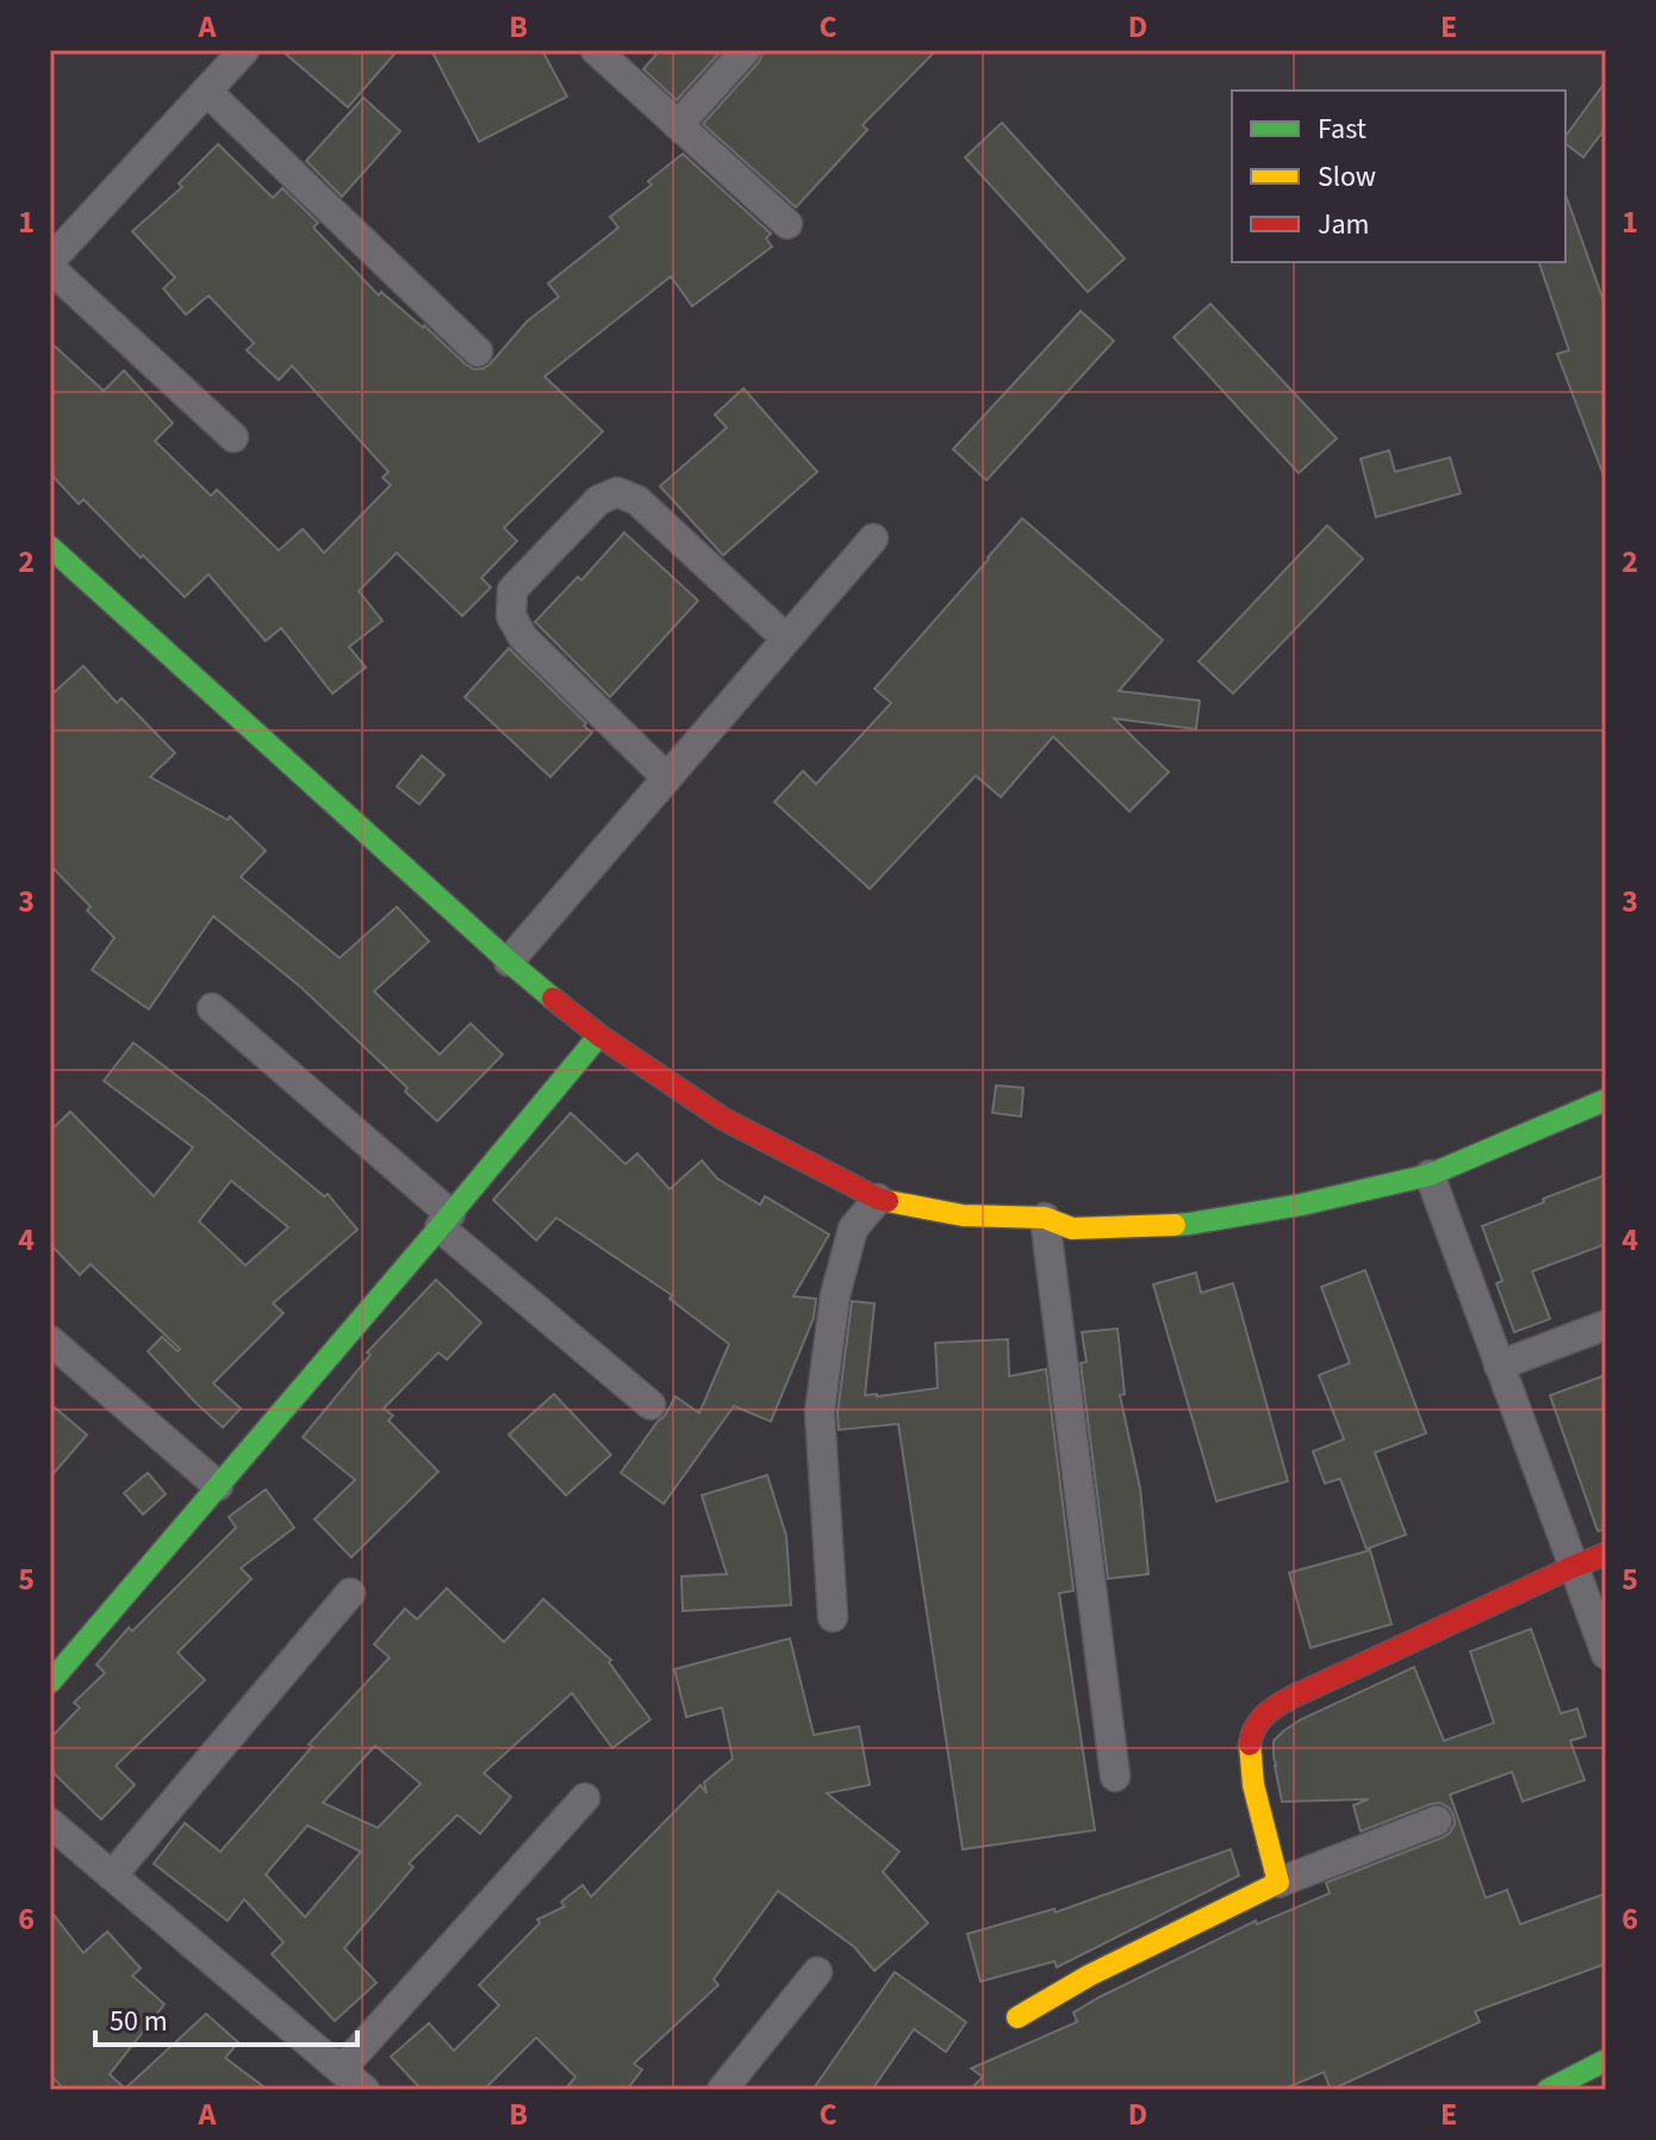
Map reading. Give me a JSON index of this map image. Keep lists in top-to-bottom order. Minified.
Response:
{"legend":["Fast","Slow","Jam"],"scale_bar":"50 m","grid":{"columns":["A","B","C","D","E"],"rows":["1","2","3","4","5","6"]}}
